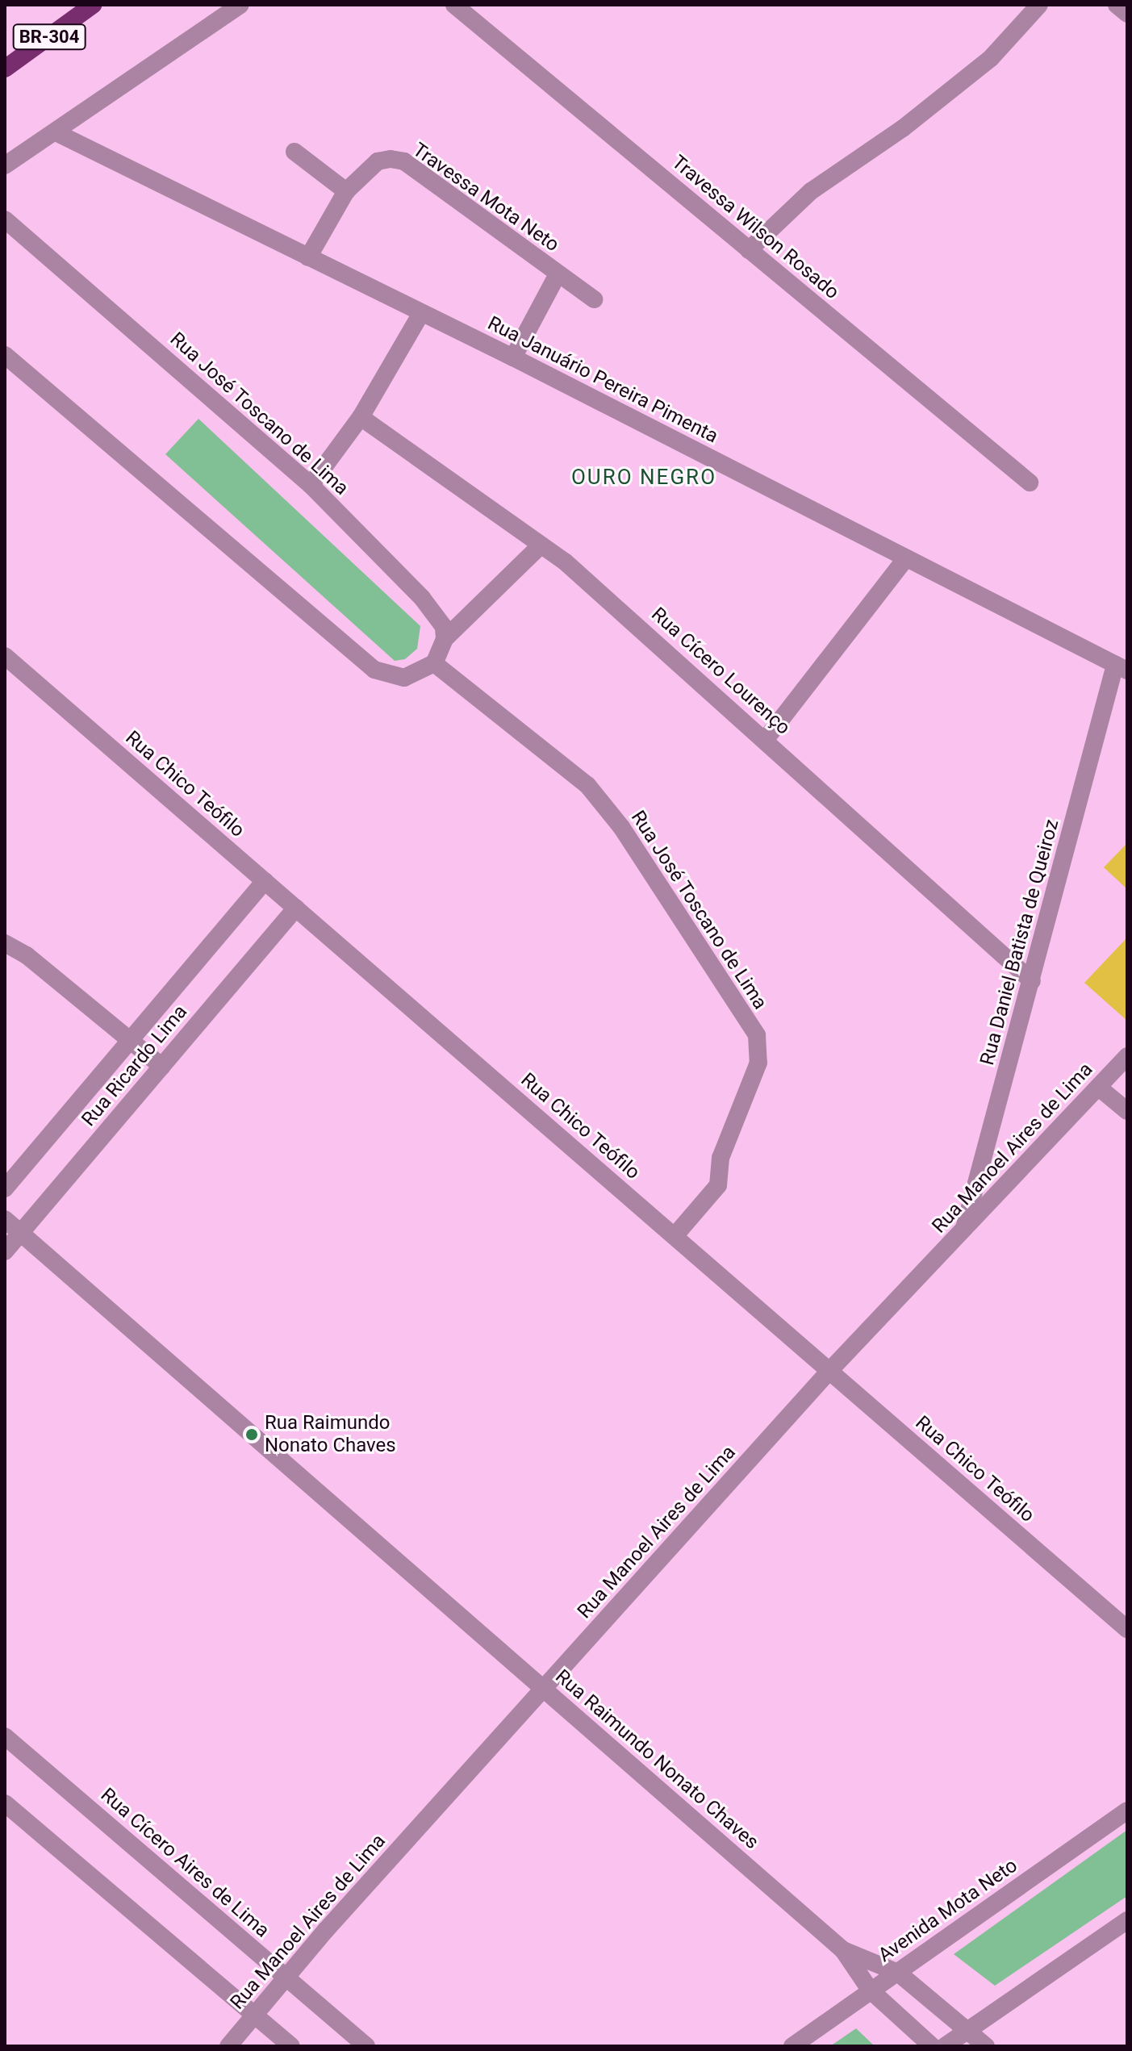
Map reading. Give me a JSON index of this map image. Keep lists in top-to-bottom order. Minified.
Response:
{"streets":{"highway":["BR-304"],"street":["Travessa Mota Neto","Travessa Wilson Rosado","Rua Januário Pereira Pimenta","Rua José Toscano de Lima","Rua Cícero Lourenço","Rua Chico Teófilo","Rua Daniel Batista de Queiroz","Rua Ricardo Lima","Rua Manoel Aires de Lima","Rua Raimundo Nonato Chaves","Rua Cícero Aires de Lima","Avenida Mota Neto"]},"crossings":[["Travessa Mota Neto","Rua Januário Pereira Pimenta"],["Rua Januário Pereira Pimenta","Rua Daniel Batista de Queiroz"],["Rua José Toscano de Lima","Rua Chico Teófilo"],["Rua Cícero Lourenço","Rua Daniel Batista de Queiroz"],["Rua Chico Teófilo","Rua Ricardo Lima"],["Rua Chico Teófilo","Rua Manoel Aires de Lima"],["Rua Daniel Batista de Queiroz","Rua Manoel Aires de Lima"],["Rua Ricardo Lima","Rua Raimundo Nonato Chaves"],["Rua Manoel Aires de Lima","Rua Raimundo Nonato Chaves"],["Rua Manoel Aires de Lima","Rua Cícero Aires de Lima"],["Rua Raimundo Nonato Chaves","Avenida Mota Neto"]],"districts":["OURO NEGRO"],"places":["Rua Raimundo Nonato Chaves"]}
